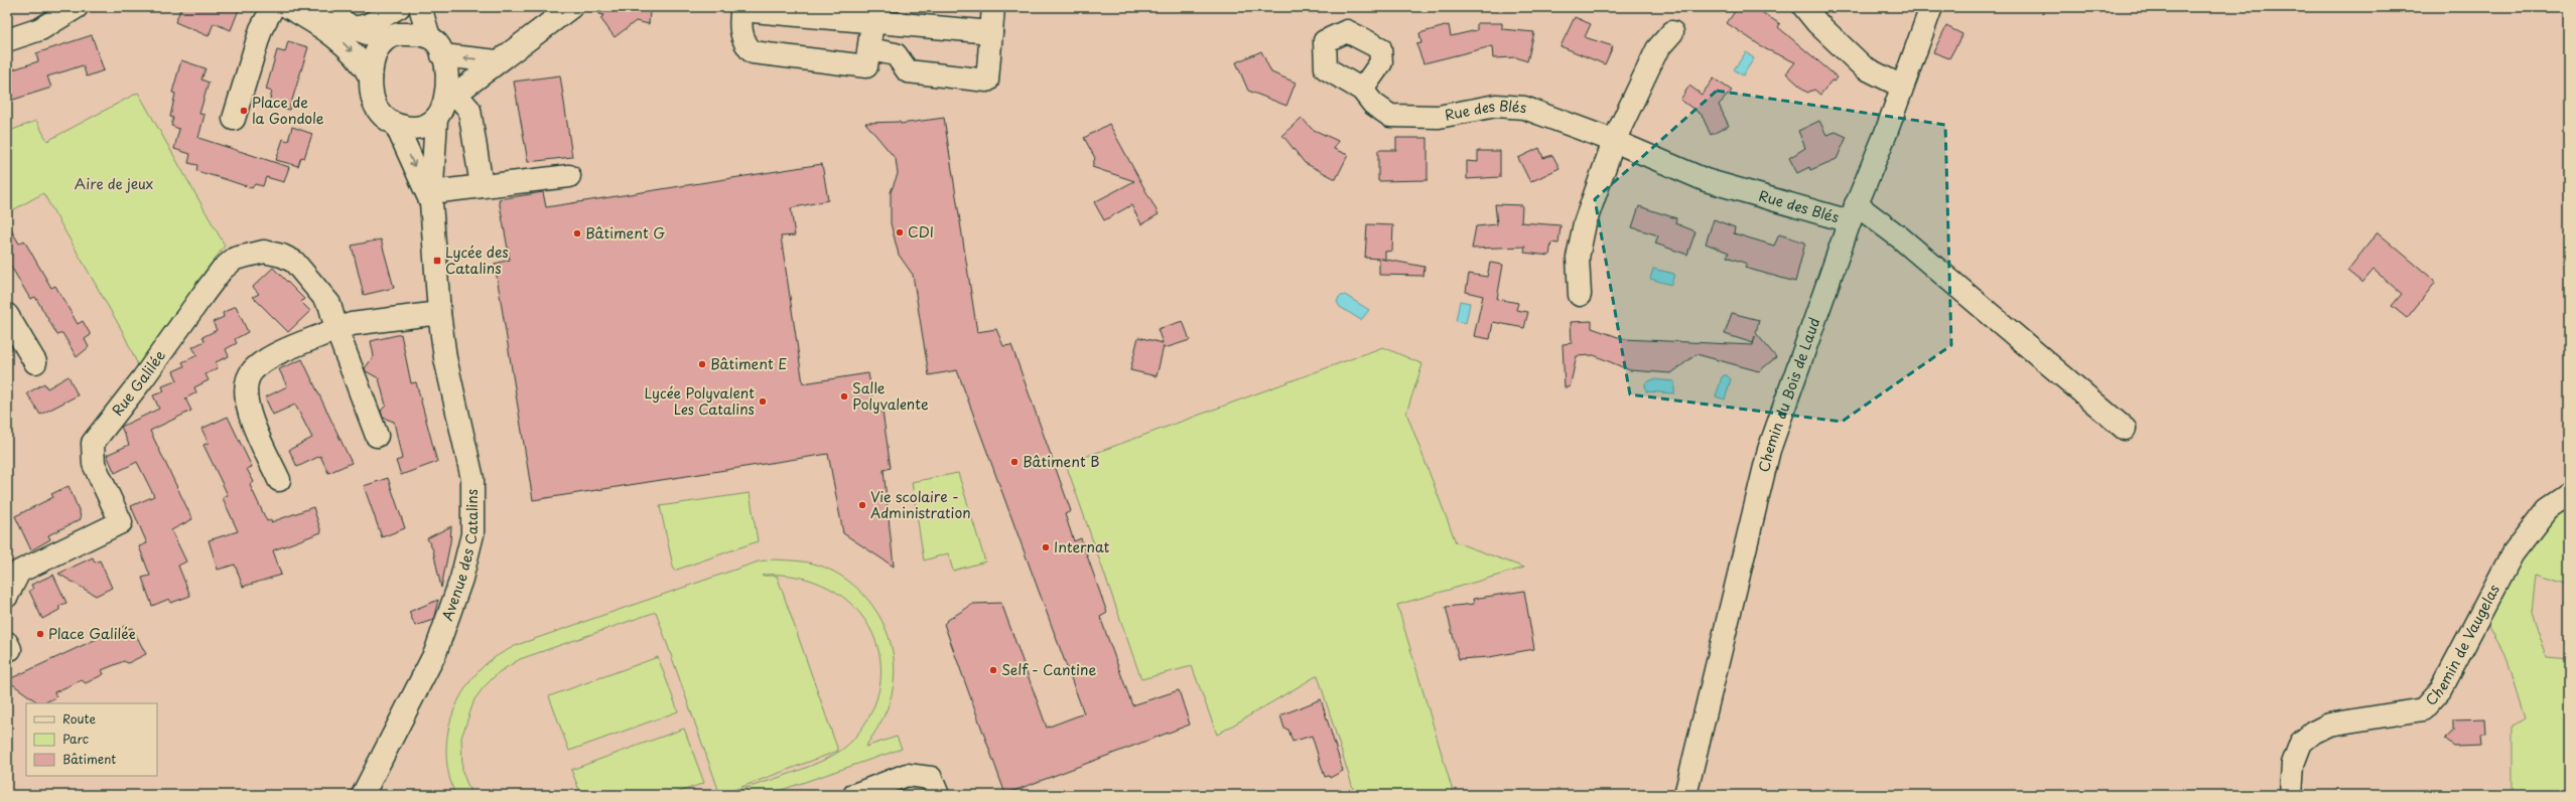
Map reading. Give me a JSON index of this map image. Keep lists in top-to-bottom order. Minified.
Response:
{"streets":{"street":["Rue des Blés","Rue Galilée","Chemin du Bois de Laud","Avenue des Catalins","Chemin de Vaugelas"]},"crossings":[["Rue des Blés","Chemin du Bois de Laud"]],"parks":["Aire de jeux"],"places":{"other":["Place de la Gondole","CDI","Bâtiment G","Bâtiment E","Salle Polyvalente","Lycée Polyvalent Les Catalins","Bâtiment B","Vie scolaire - Administration","Internat","Place Galilée","Self - Cantine"],"transit":["Lycée des Catalins"]},"legend":["Route","Parc","Bâtiment"]}
